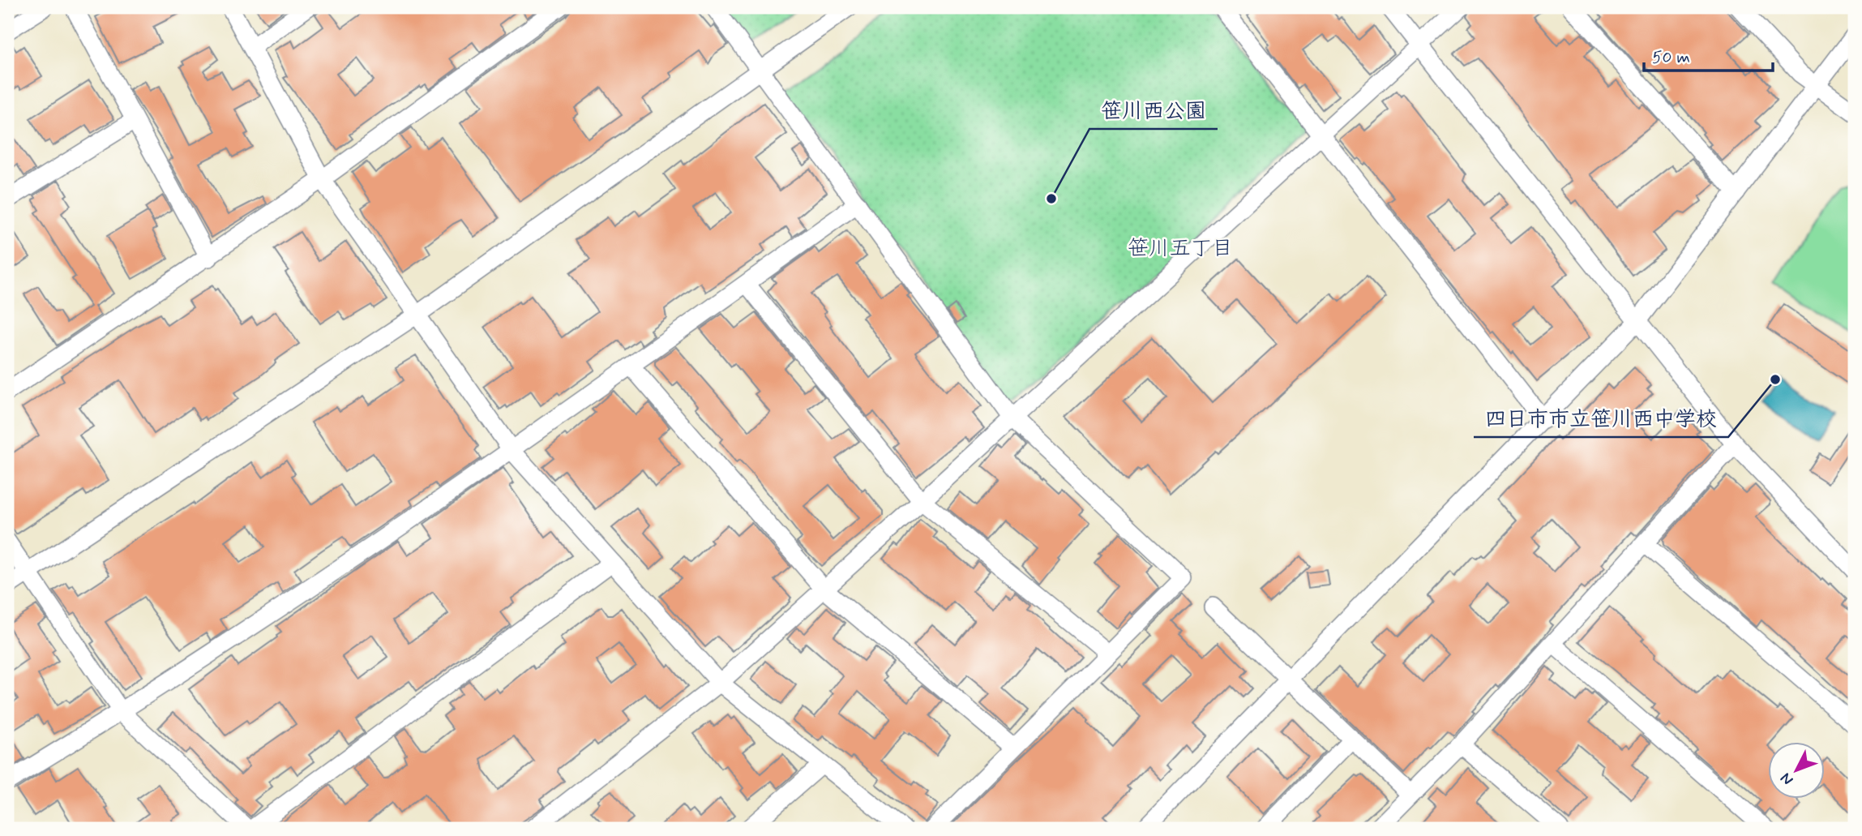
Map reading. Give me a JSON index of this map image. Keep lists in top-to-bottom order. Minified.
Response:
{"districts":["笹川五丁目"],"places":["笹川西公園","四日市市立笹川西中学校"],"scale_bar":"50 m","north":"bottom left"}
